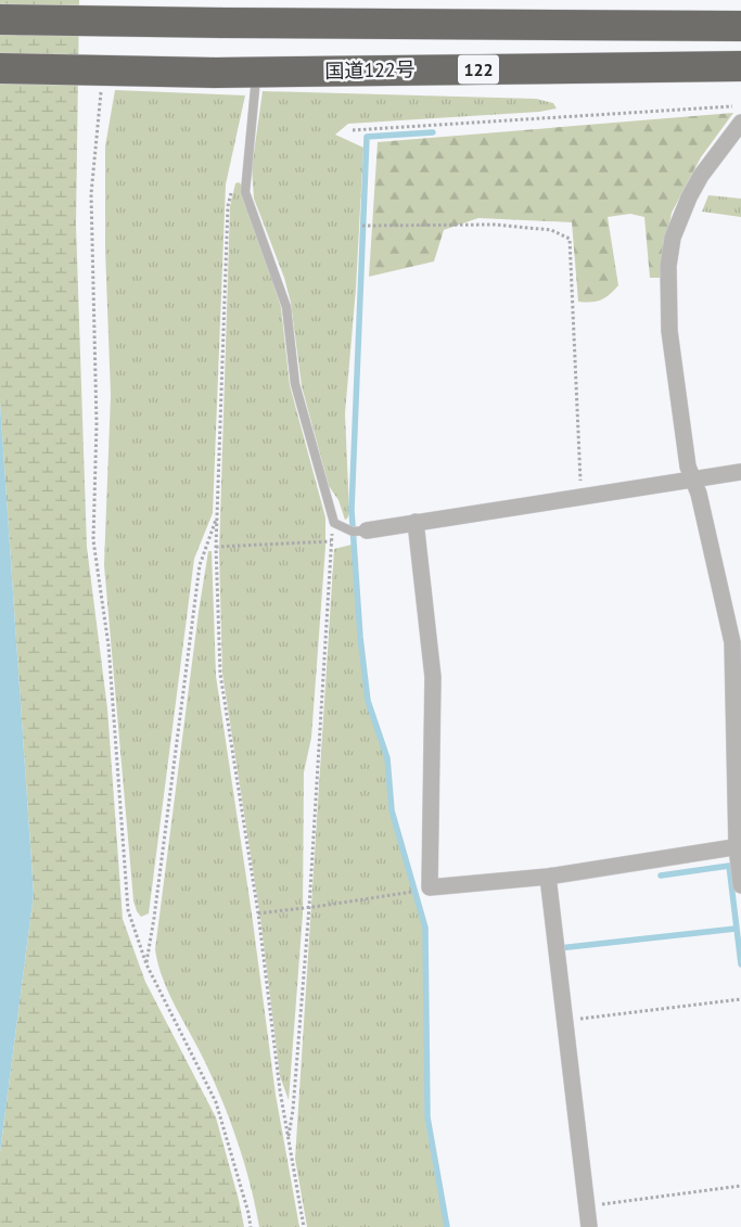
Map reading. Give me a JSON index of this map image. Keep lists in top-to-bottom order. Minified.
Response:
{"streets":{"highway":["122","国道122号"]}}
